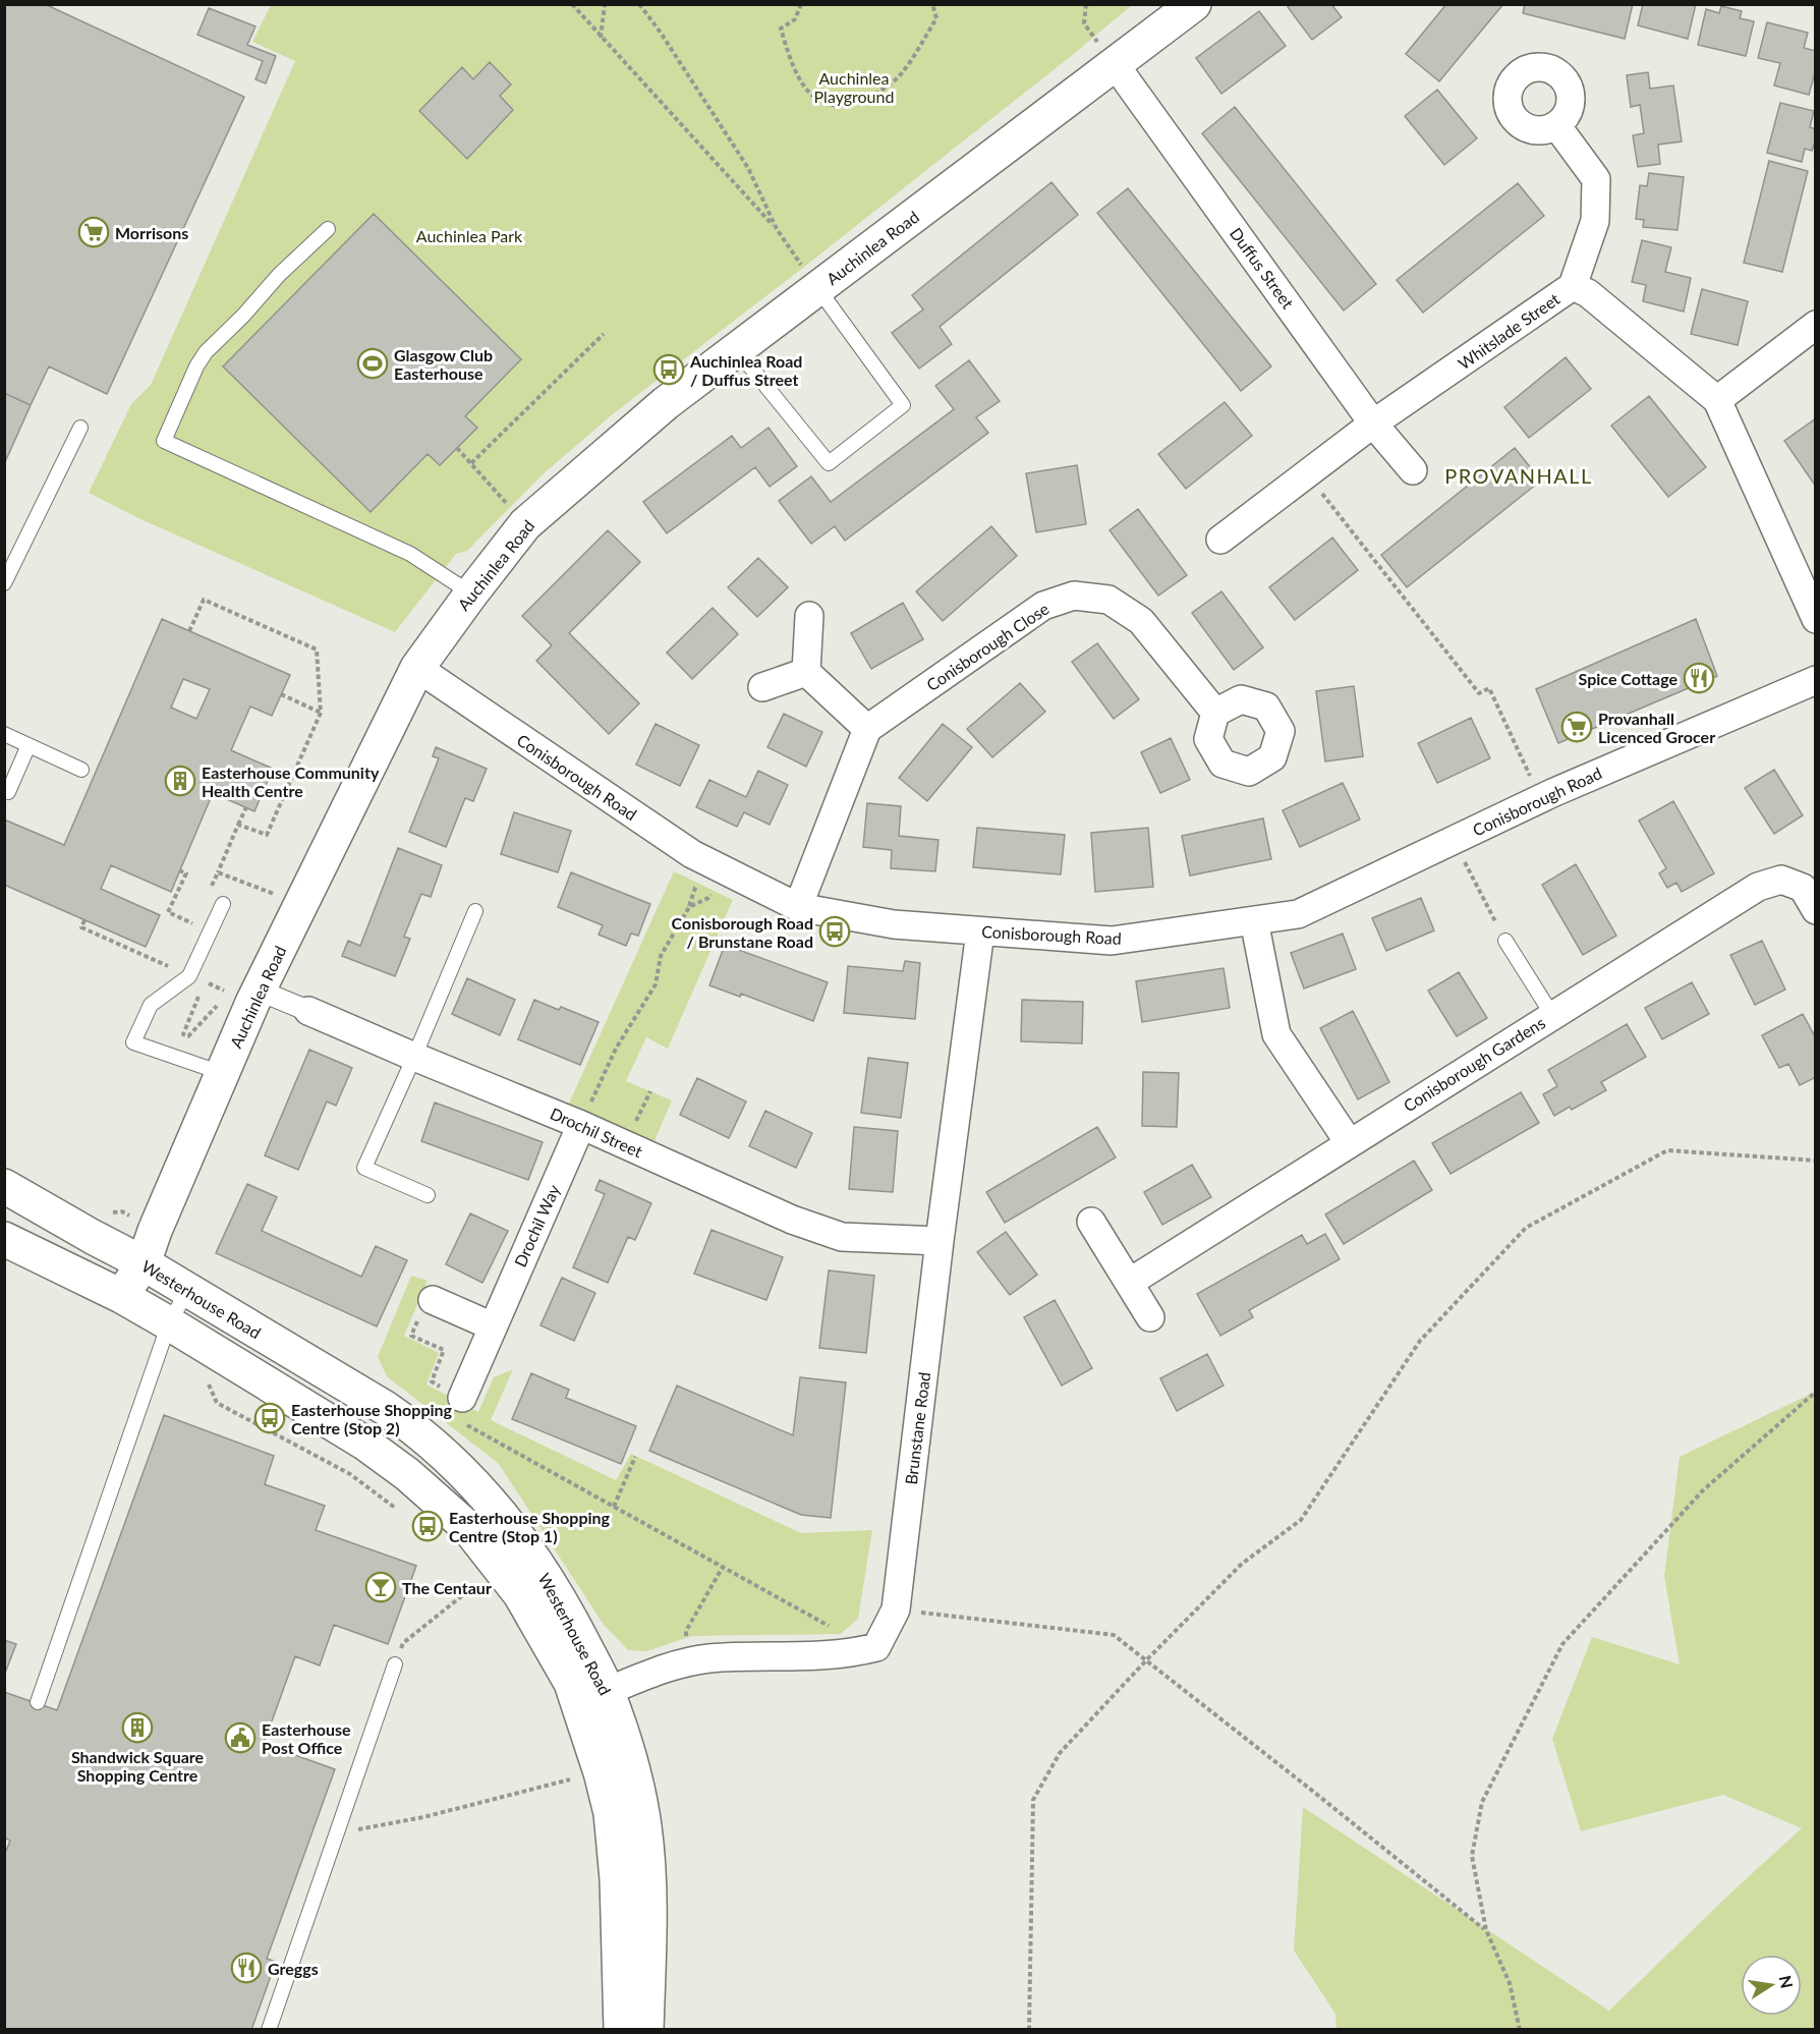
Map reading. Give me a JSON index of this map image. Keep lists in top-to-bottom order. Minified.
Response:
{"streets":{"street":["Auchinlea Road","Duffus Street","Whitslade Street","Conisborough Close","Conisborough Road","Conisborough Gardens","Drochil Street","Drochil Way","Westerhouse Road","Brunstane Road"]},"crossings":[["Auchinlea Road","Duffus Street"],["Auchinlea Road","Conisborough Road"],["Auchinlea Road","Drochil Street"],["Auchinlea Road","Westerhouse Road"],["Duffus Street","Whitslade Street"],["Conisborough Road","Brunstane Road"],["Drochil Street","Drochil Way"],["Drochil Street","Brunstane Road"],["Westerhouse Road","Brunstane Road"]],"districts":["PROVANHALL"],"parks":["Auchinlea Playground","Auchinlea Park"],"places":{"supermarket":["Morrisons","Provanhall Licenced Grocer"],"sports":["Glasgow Club Easterhouse"],"bus stop":["Auchinlea Road / Duffus Street","Conisborough Road / Brunstane Road","Easterhouse Shopping Centre (Stop 2)","Easterhouse Shopping Centre (Stop 1)"],"restaurant":["Spice Cottage","Greggs"],"building":["Easterhouse Community Health Centre","Shandwick Square Shopping Centre"],"bar":["The Centaur"],"public building":["Easterhouse Post Office"]},"north":"right"}
